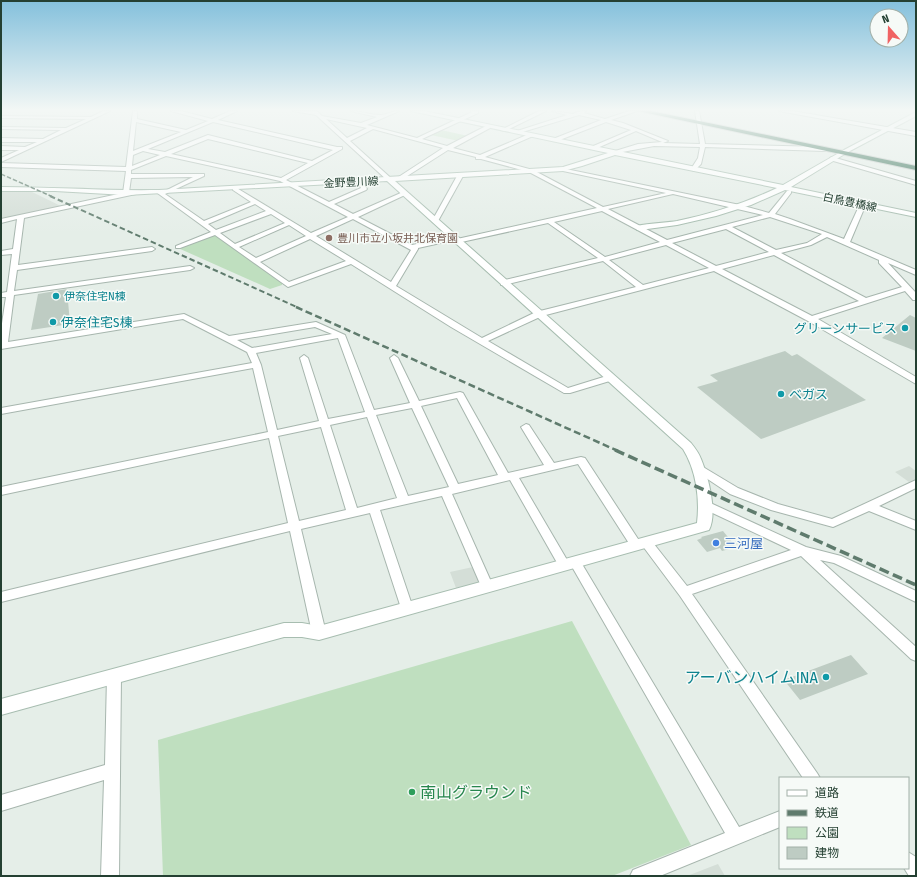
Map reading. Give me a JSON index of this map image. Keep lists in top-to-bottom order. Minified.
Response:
{"streets":{"main road":["金野豊川線","白鳥豊橋線"]},"places":["豊川市立小坂井北保育園","伊奈住宅N棟","伊奈住宅S棟","グリーンサービス","ベガス","三河屋","アーバンハイムINA","南山グラウンド"],"legend":["道路","鉄道","公園","建物"],"north":"top"}
